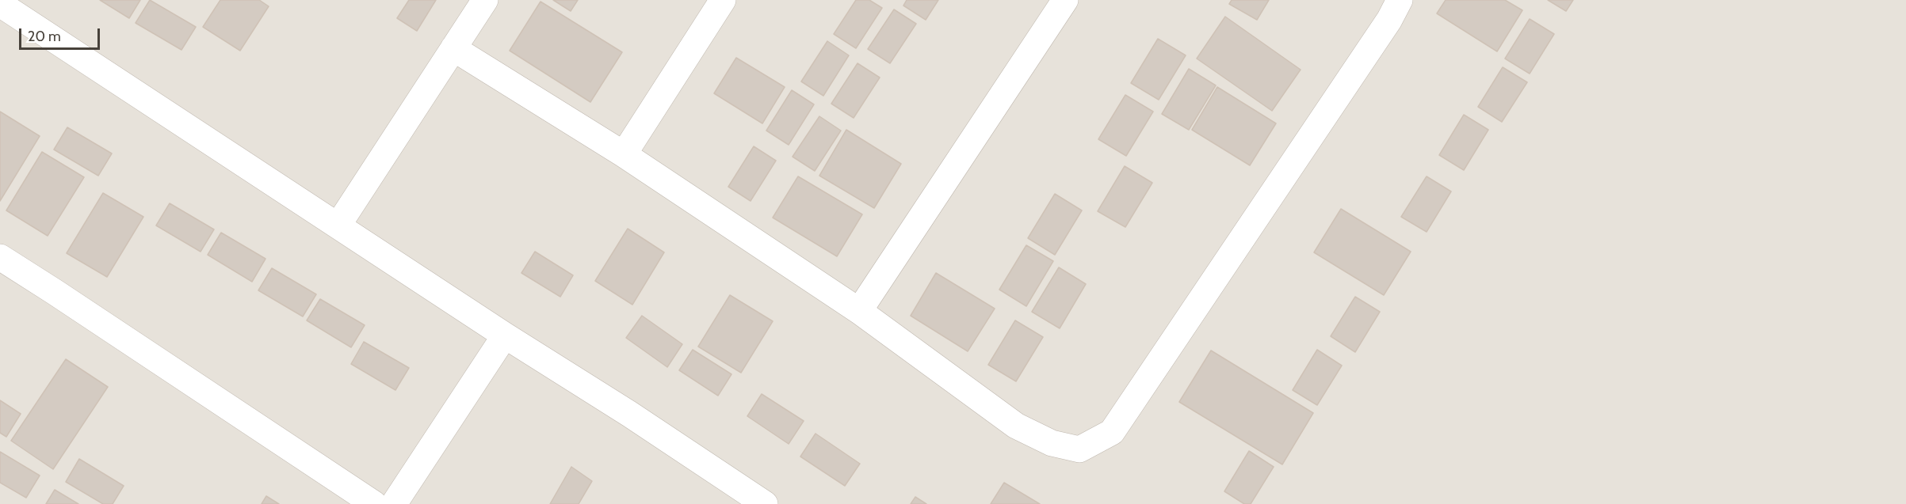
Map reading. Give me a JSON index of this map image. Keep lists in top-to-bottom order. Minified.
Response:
{"scale_bar":"20 m"}
